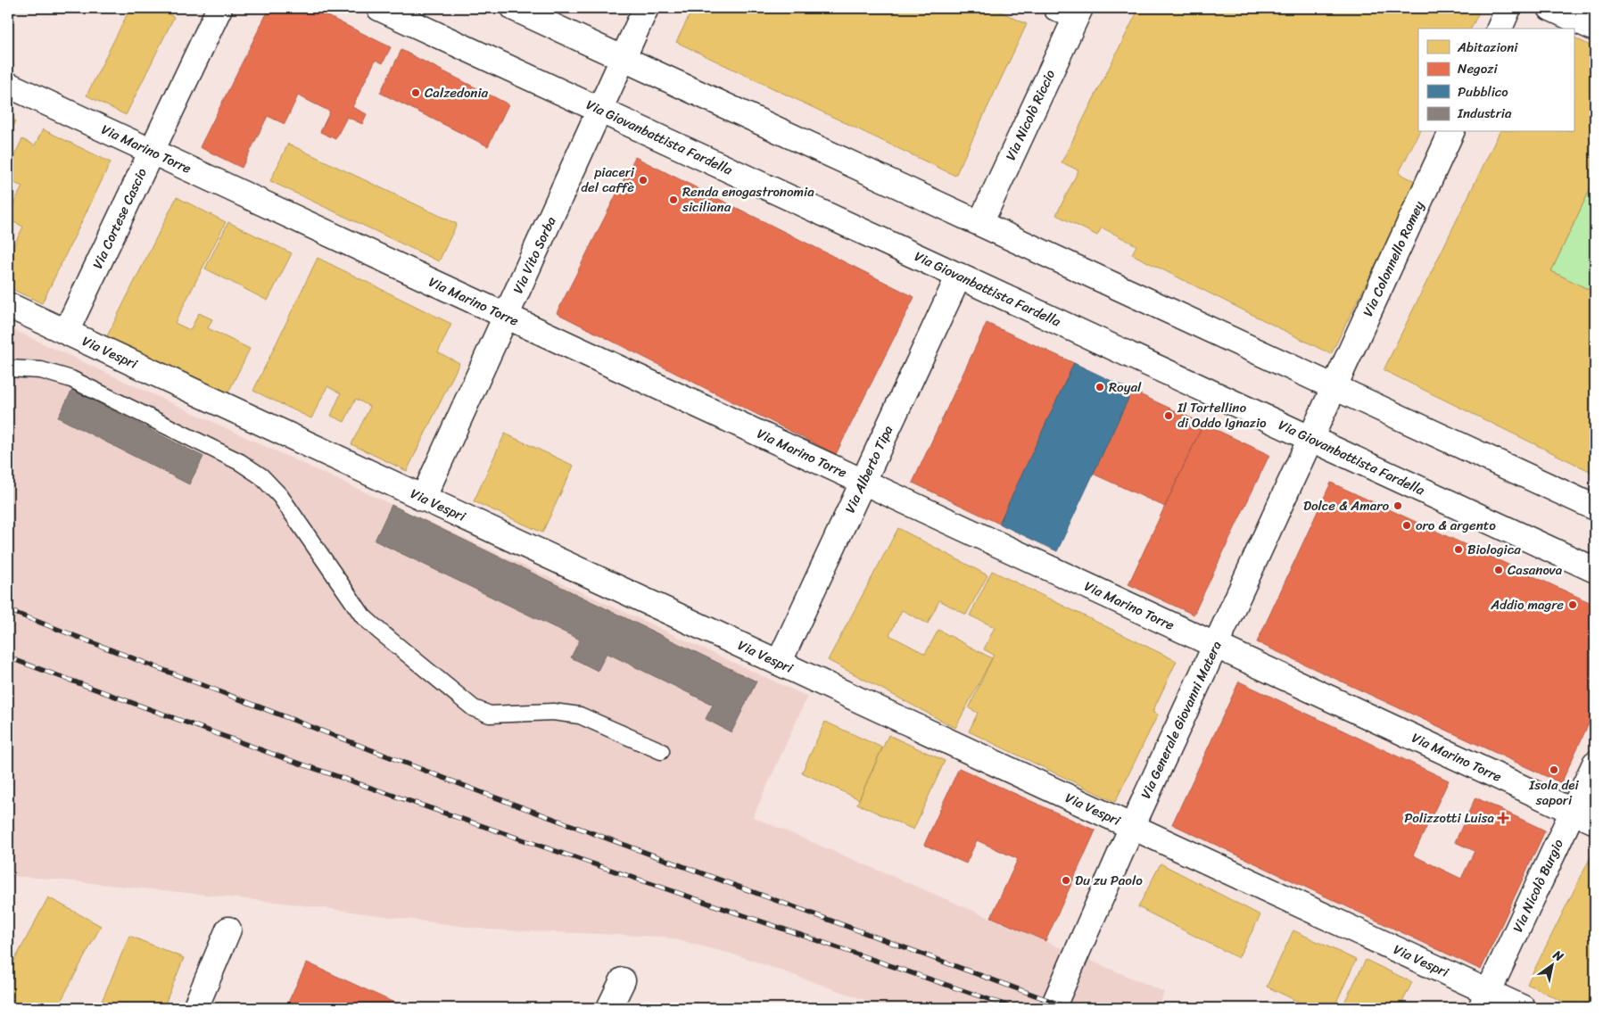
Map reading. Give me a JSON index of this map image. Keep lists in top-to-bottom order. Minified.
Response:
{"streets":{"street":["Via Nicolò Riccio","Via Giovanbattista Fardella","Via Marino Torre","Via Cortese Cascio","Via Vito Sorba","Via Colonnello Romey","Via Vespri","Via Alberto Tipa","Via Generale Giovanni Matera","Via Nicolò Burgio"]},"crossings":[["Via Giovanbattista Fardella","Via Vito Sorba"],["Via Giovanbattista Fardella","Via Colonnello Romey"],["Via Giovanbattista Fardella","Via Alberto Tipa"],["Via Giovanbattista Fardella","Via Generale Giovanni Matera"],["Via Marino Torre","Via Cortese Cascio"],["Via Marino Torre","Via Vito Sorba"],["Via Marino Torre","Via Alberto Tipa"],["Via Marino Torre","Via Generale Giovanni Matera"],["Via Marino Torre","Via Nicolò Burgio"],["Via Cortese Cascio","Via Vespri"],["Via Vito Sorba","Via Vespri"],["Via Colonnello Romey","Via Generale Giovanni Matera"],["Via Vespri","Via Alberto Tipa"],["Via Vespri","Via Generale Giovanni Matera"],["Via Vespri","Via Nicolò Burgio"]],"places":{"other":["Calzedonia","piaceri del caffè","Renda enogastronomia siciliana","Royal","Il Tortellino di Oddo Ignazio","Dolce & Amaro","oro & argento","Biologica","Casanova","Addio magre","Isola dei sapori","Du zu Paolo"],"health":["Polizzotti Luisa"]},"legend":["Abitazioni","Negozi","Pubblico","Industria"],"north":"top right"}
